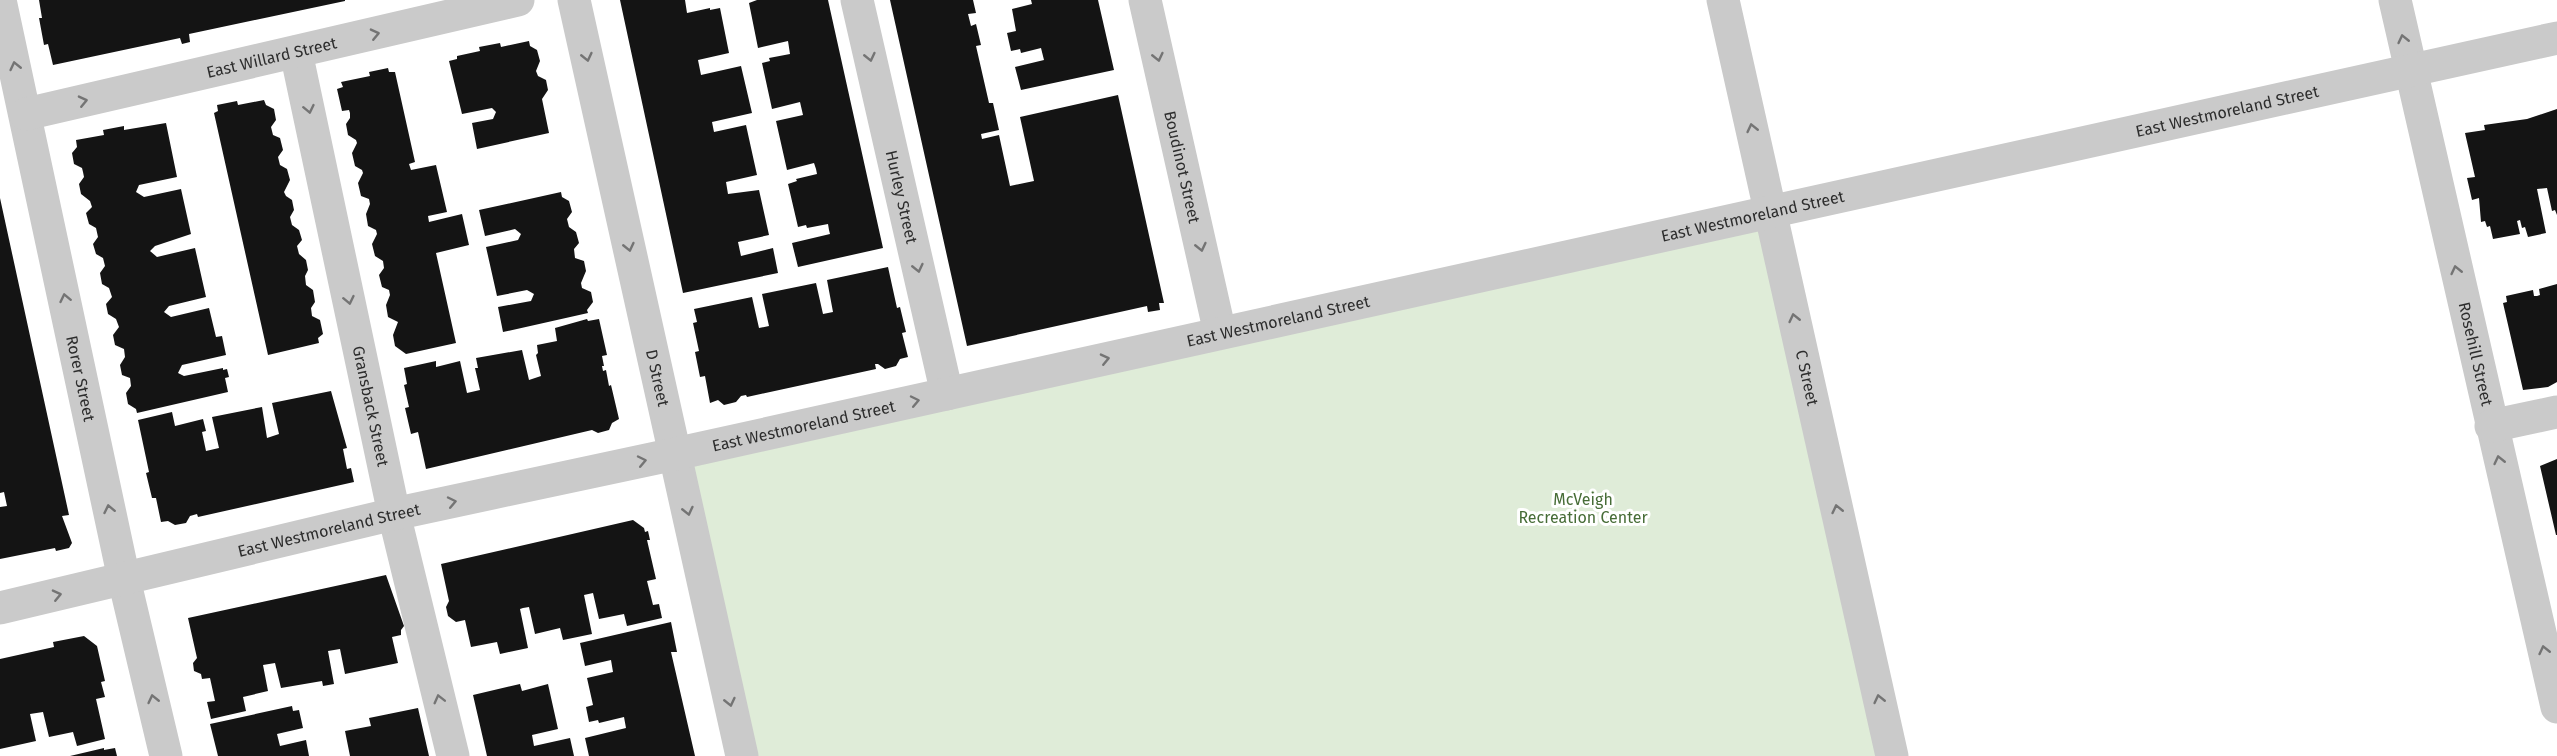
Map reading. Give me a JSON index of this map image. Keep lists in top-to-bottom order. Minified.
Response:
{"streets":{"street":["East Willard Street","East Westmoreland Street","Boudinot Street","Hurley Street","Rosehill Street","Rorer Street","D Street","C Street","Gransback Street"]},"crossings":[["East Willard Street","Rorer Street"],["East Willard Street","Gransback Street"],["East Westmoreland Street","Boudinot Street"],["East Westmoreland Street","Hurley Street"],["East Westmoreland Street","Rosehill Street"],["East Westmoreland Street","Rorer Street"],["East Westmoreland Street","D Street"],["East Westmoreland Street","C Street"],["East Westmoreland Street","Gransback Street"]],"one_way":["East Willard Street","East Westmoreland Street","Boudinot Street","Hurley Street","Rosehill Street","Rorer Street","D Street","C Street"],"parks":["McVeigh Recreation Center"]}
